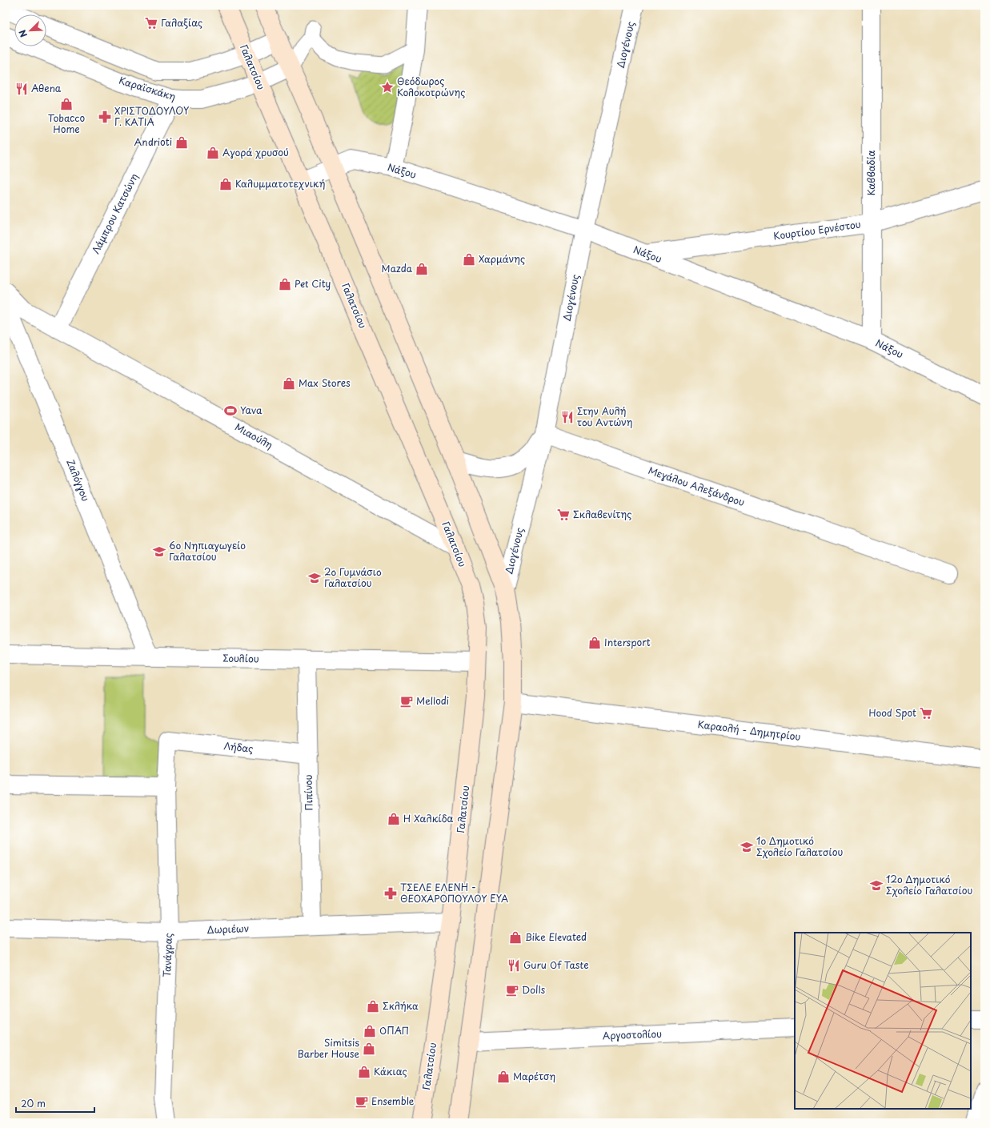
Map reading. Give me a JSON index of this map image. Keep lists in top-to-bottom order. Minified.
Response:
{"streets":{"main road":["Γαλατσίου"],"street":["Διογένους","Καραϊσκάκη","Νάξου","Καββαδία","Λάμπρου Κατσώνη","Κουρτίου Ερνέστου","Μιαούλη","Ζαλόγγου","Μεγάλου Αλεξάνδρου","Σουλίου","Καραολή - Δημητρίου","Λήδας","Πιπίνου","Δωριέων","Τανάγρας","Αργοστολίου"]},"crossings":[["Διογένους","Νάξου"],["Διογένους","Μεγάλου Αλεξάνδρου"],["Γαλατσίου","Καραϊσκάκη"],["Γαλατσίου","Νάξου"],["Γαλατσίου","Μιαούλη"],["Γαλατσίου","Σουλίου"],["Γαλατσίου","Δωριέων"],["Καραϊσκάκη","Λάμπρου Κατσώνη"],["Νάξου","Καββαδία"],["Νάξου","Κουρτίου Ερνέστου"],["Καββαδία","Κουρτίου Ερνέστου"],["Λάμπρου Κατσώνη","Μιαούλη"],["Ζαλόγγου","Σουλίου"],["Σουλίου","Πιπίνου"],["Λήδας","Πιπίνου"],["Λήδας","Τανάγρας"],["Πιπίνου","Δωριέων"],["Δωριέων","Τανάγρας"]],"places":{"supermarket":["Γαλαξίας","Σκλαβενίτης","Hood Spot"],"place":["Θεόδωρος Κολοκοτρώνης"],"restaurant":["Αθena","Στην Αυλή του Αντώνη","Guru Of Taste"],"shop":["Tobacco Home","Andrioti","Αγορά χρυσού","Καλυμματοτεχνική","Χαρμάνης","Mazda","Pet City","Max Stores","Intersport","Η Χαλκίδα","Bike Elevated","Σκλήκα","ΟΠΑΠ","Simitsis Barber House","Κάκιας","Μαρέτση"],"pharmacy":["ΧΡΙΣΤΟΔΟΥΛΟΥ Γ. ΚΑΤΙΑ","ΤΣΕΛΕ ΕΛΕΝΗ - ΘΕΟΧΑΡΟΠΟΥΛΟΥ ΕΥΑ"],"sports":["Yava"],"school or university":["6ο Νηπιαγωγείο Γαλατσίου","2ο Γυμνάσιο Γαλατσίου","1ο Δημοτικό Σχολείο Γαλατσίου","12ο Δημοτικό Σχολείο Γαλατσίου"],"cafe":["Mellodi","Dolls","Ensemble"]},"scale_bar":"20 m","north":"bottom left"}
